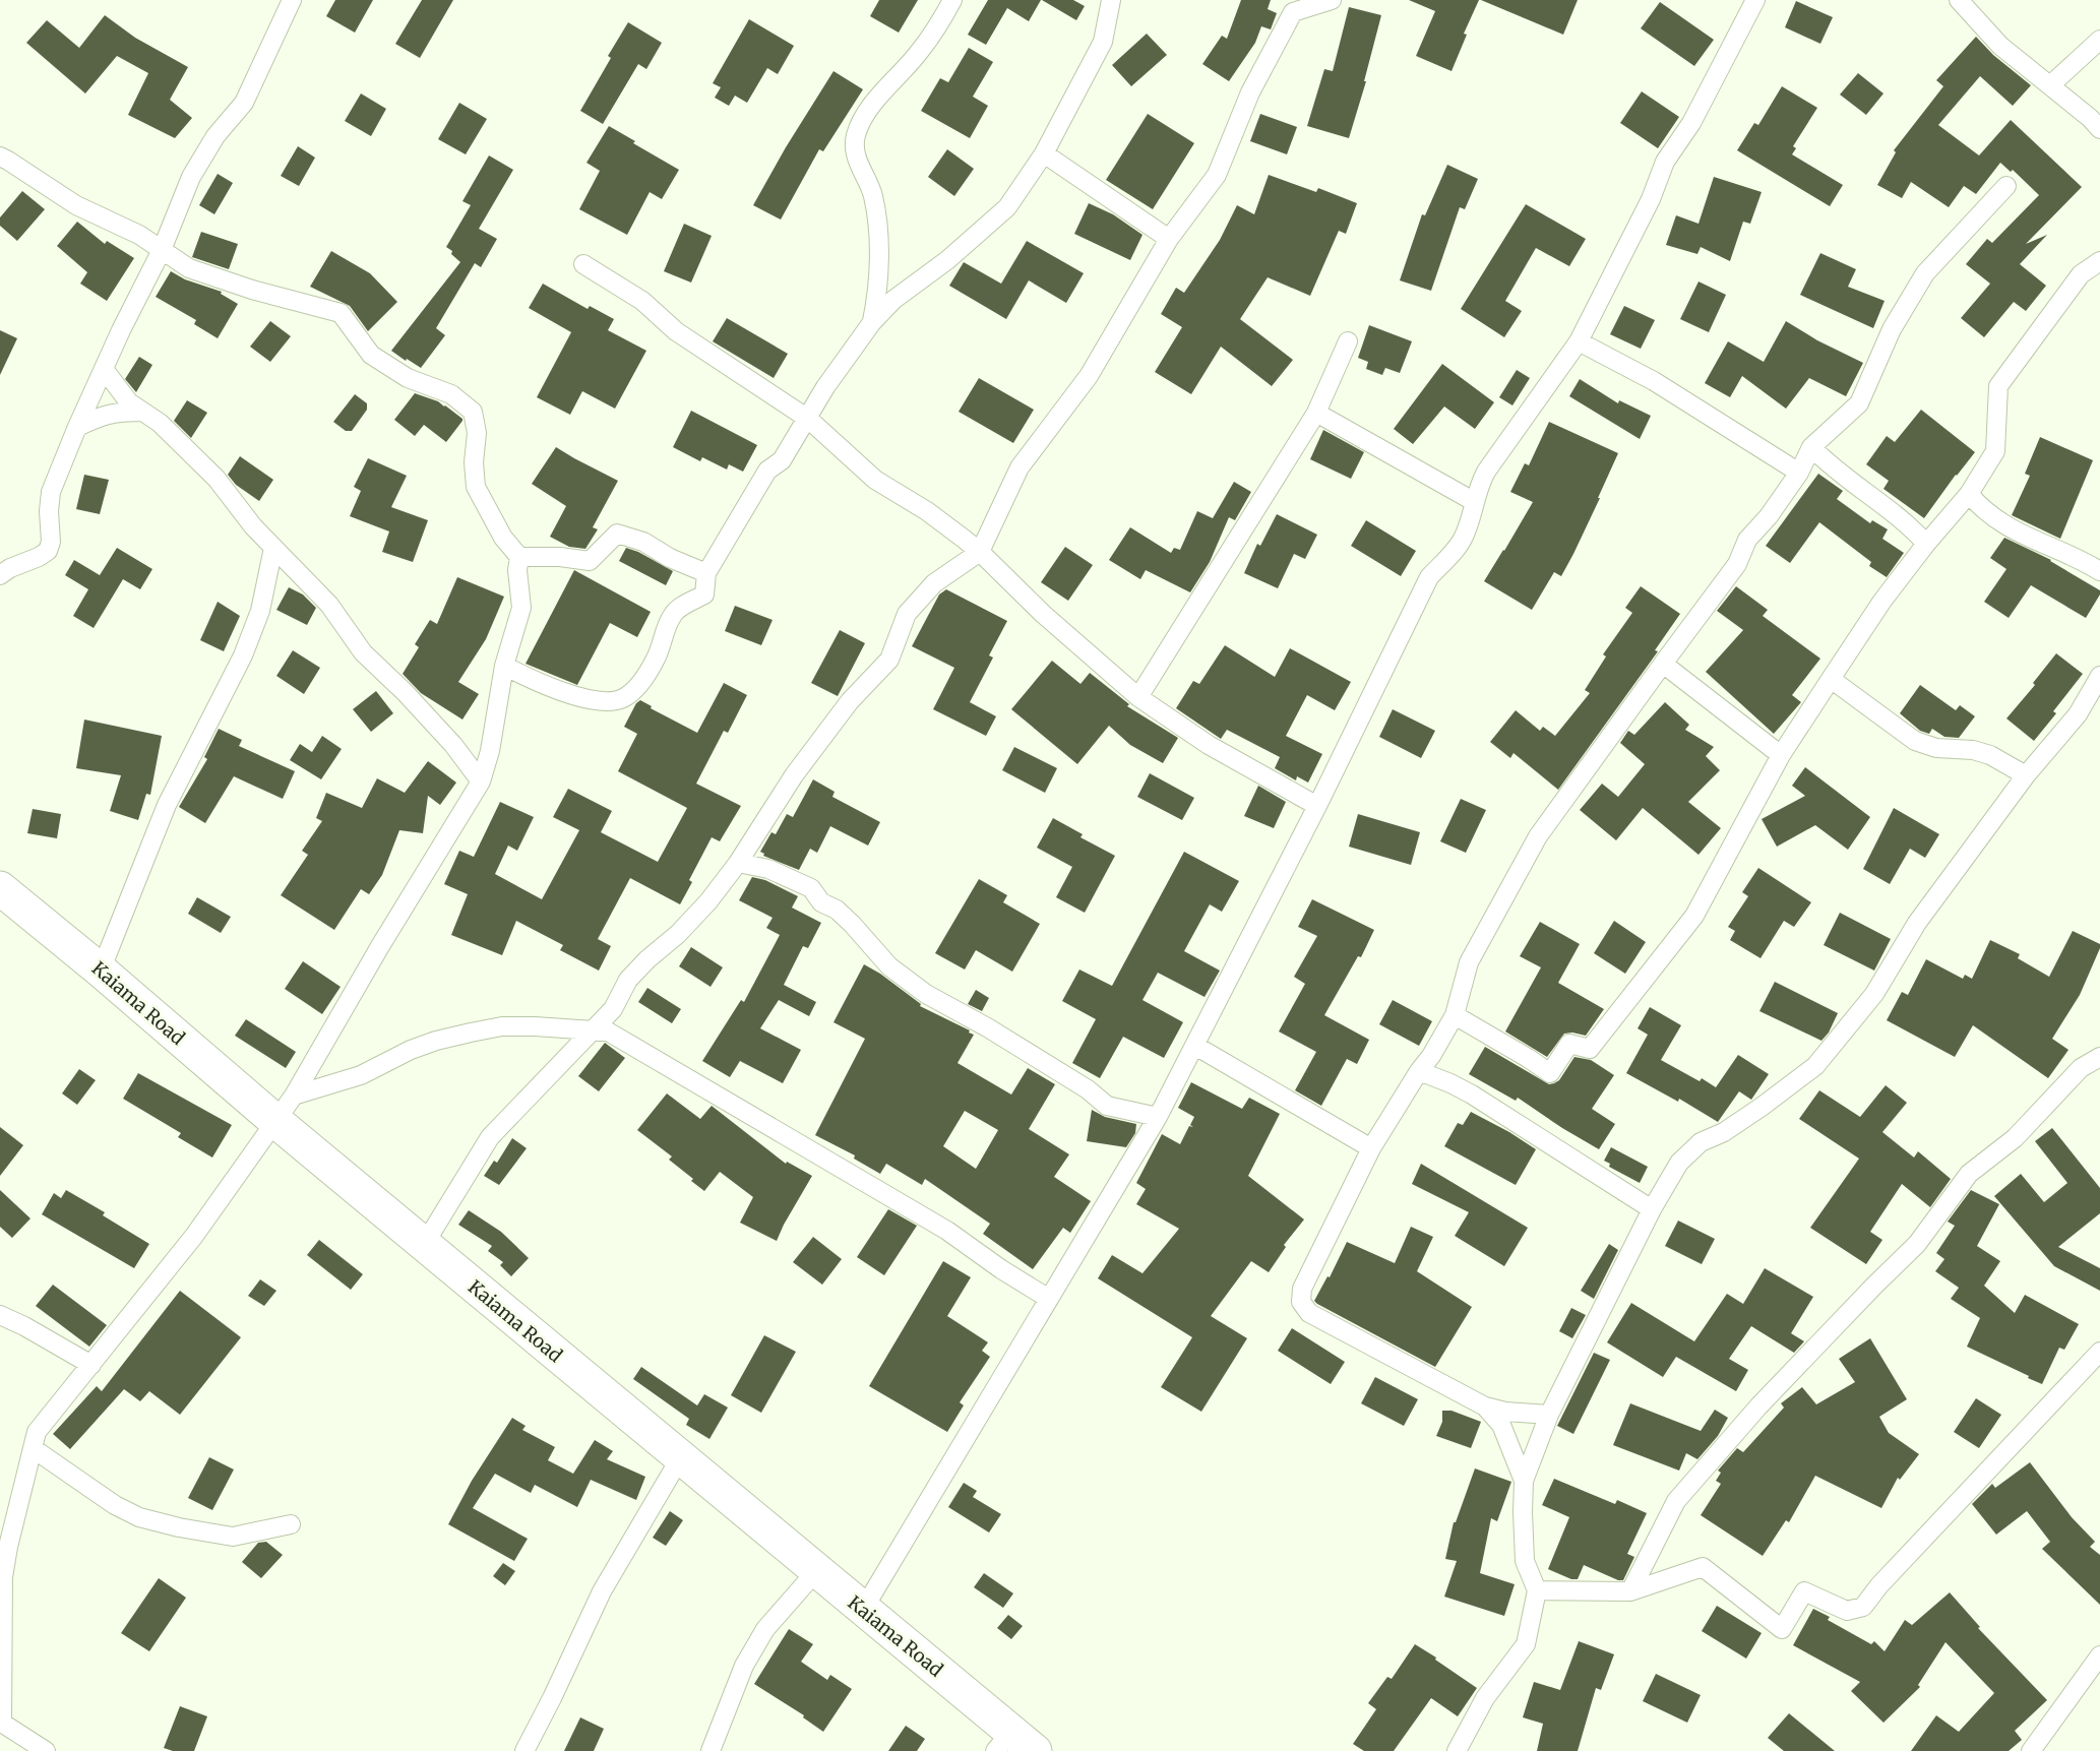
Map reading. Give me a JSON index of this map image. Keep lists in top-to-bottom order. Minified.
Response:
{"streets":{"highway":["Kaiama Road"]}}
